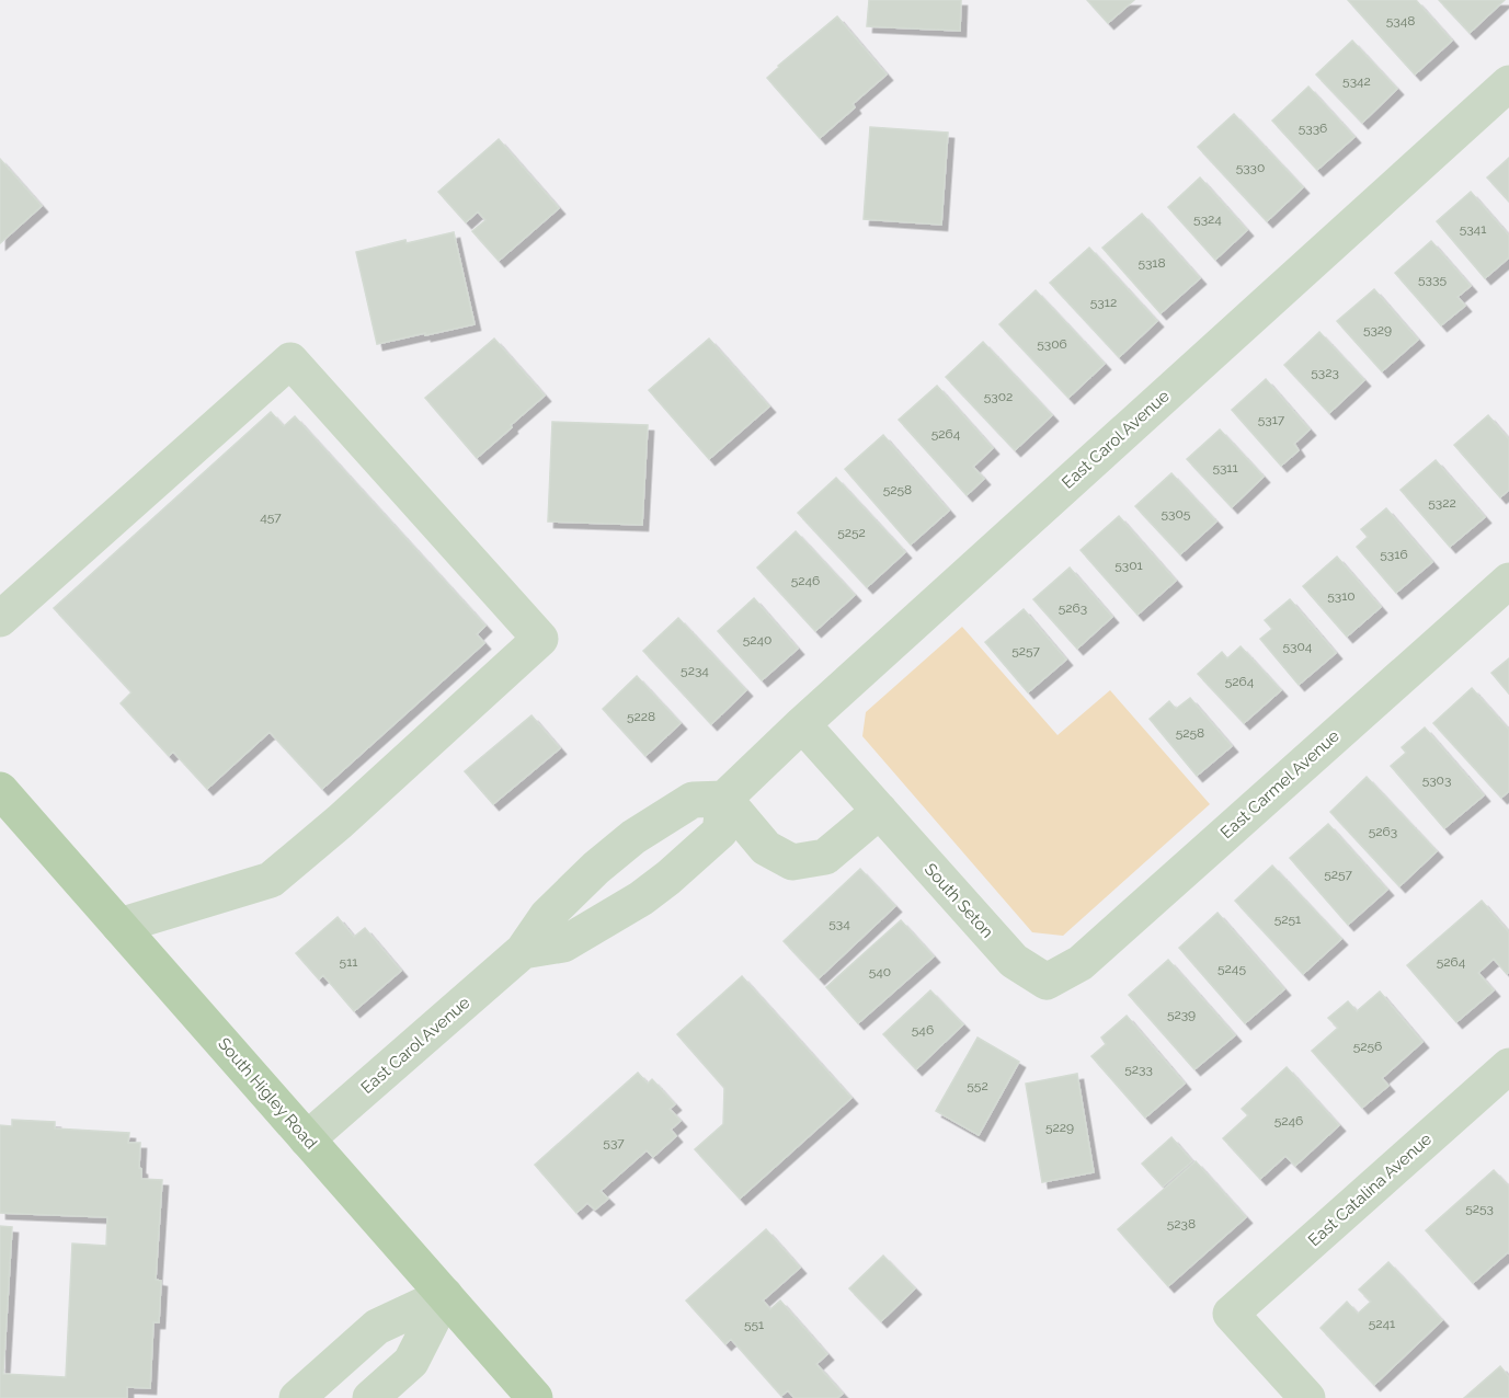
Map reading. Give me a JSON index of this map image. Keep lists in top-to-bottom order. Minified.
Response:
{"streets":{"main road":["South Higley Road"],"street":["East Carol Avenue","East Carmel Avenue","South Seton","East Catalina Avenue"]},"crossings":[["East Carol Avenue","South Seton"],["East Carol Avenue","South Higley Road"],["East Carmel Avenue","South Seton"]],"house_numbers":["5348","5342","5336","5330","5324","5341","5318","5335","5312","5329","5306","5323","5302","5317","5264","5311","5258","5322","5305","457","5252","5316","5301","5246","5310","5263","5240","5304","5257","5234","5264","5228","5258","5303","5263","5257","5251","534","511","5264","5245","540","5239","546","5256","5233","552","5246","5229","537","5253","5238","5241","551"]}
